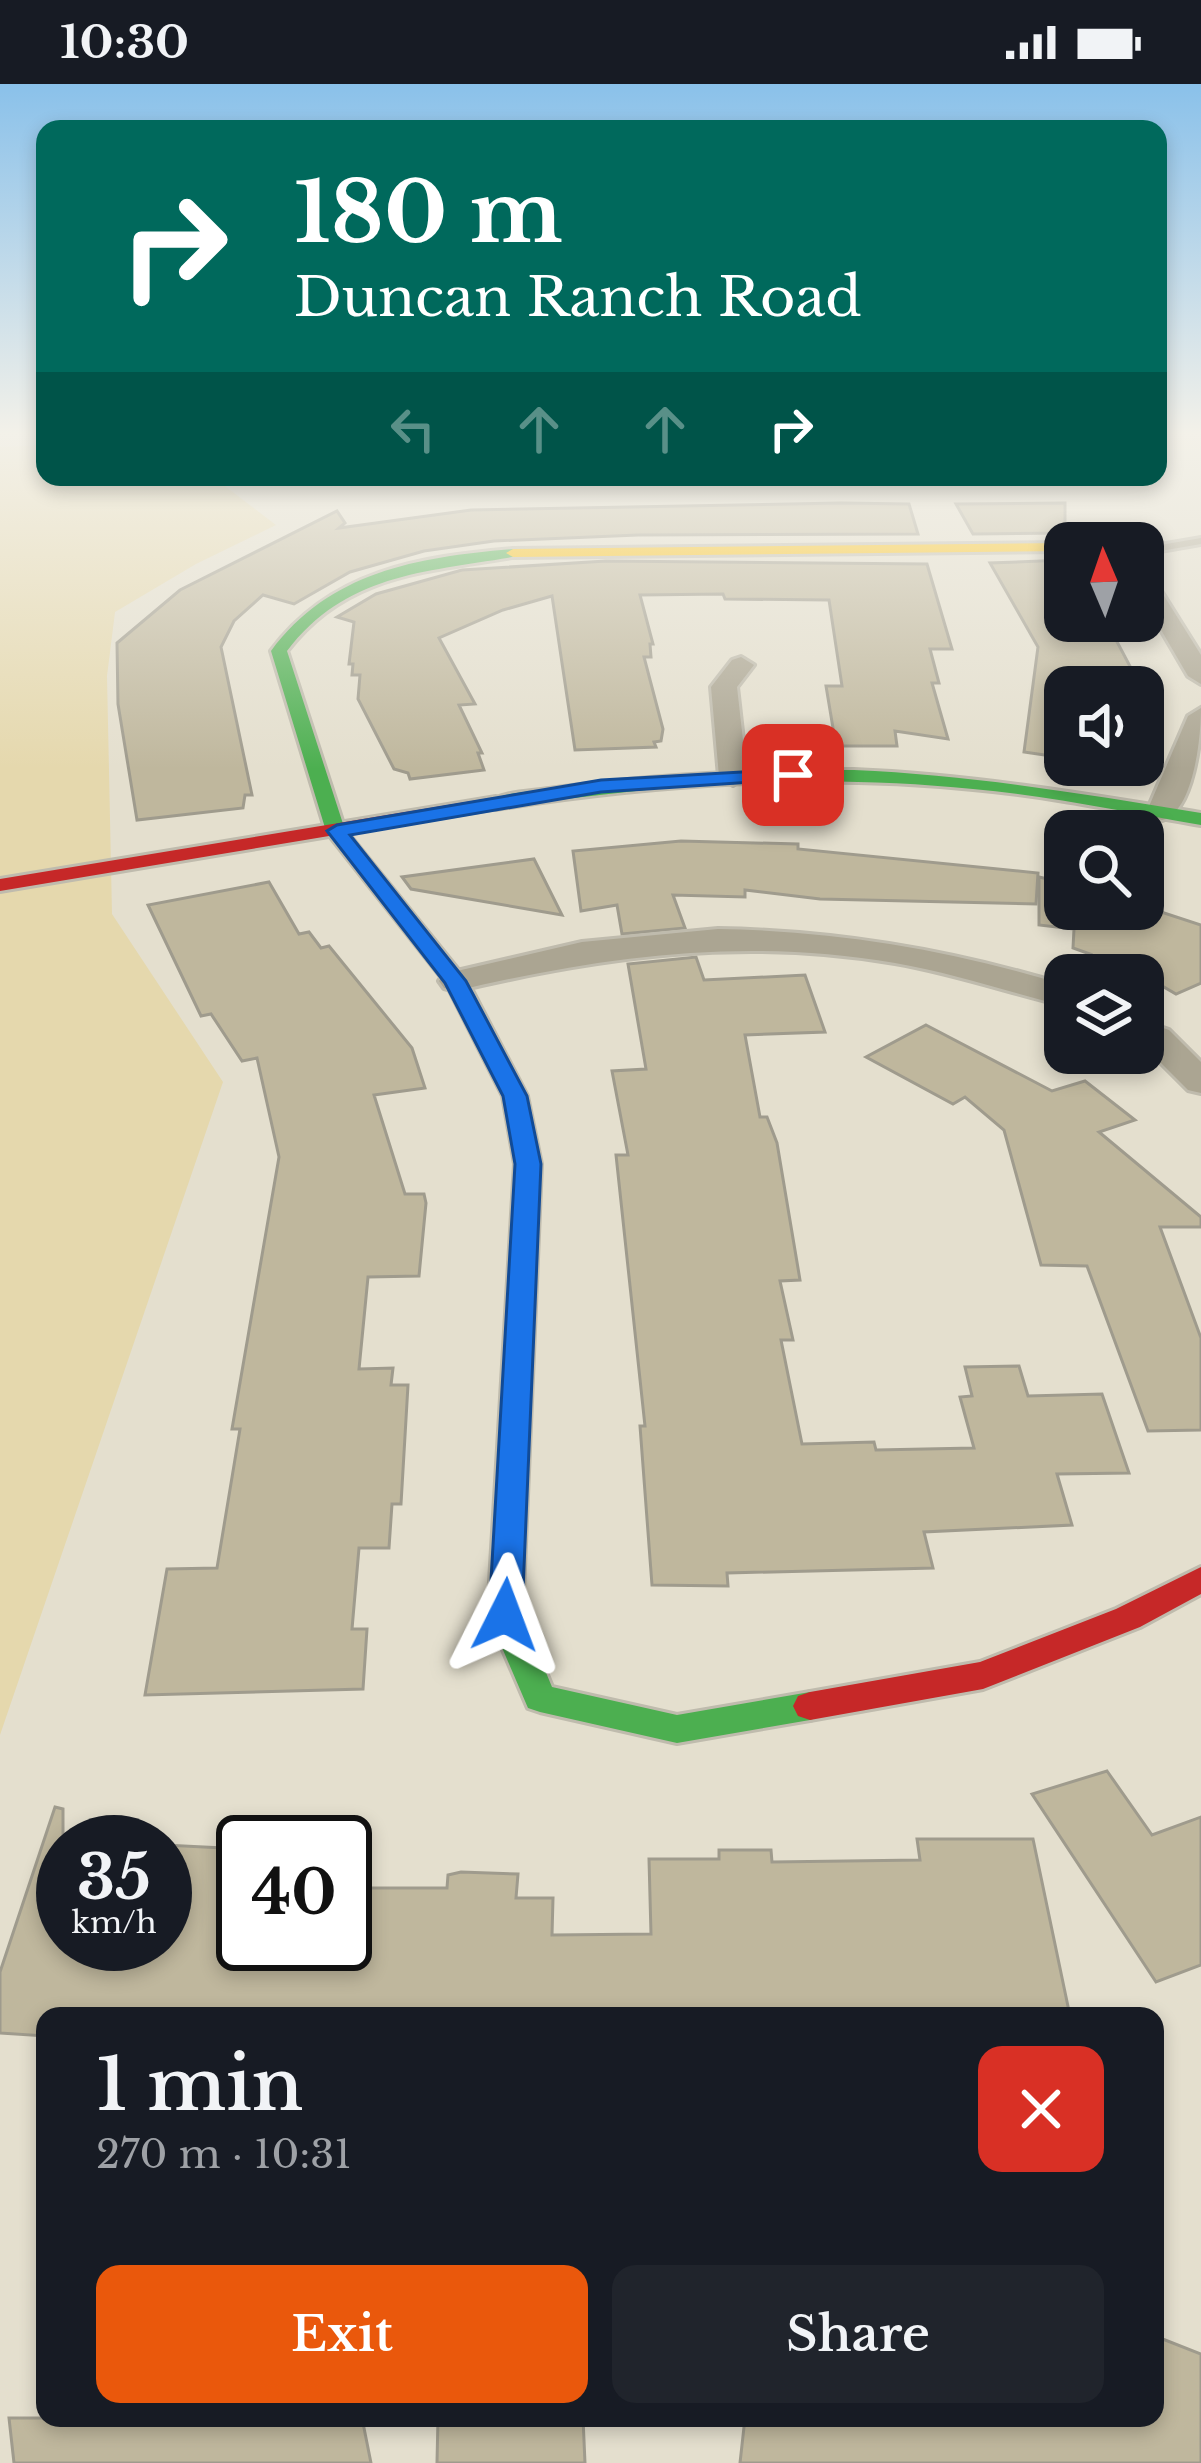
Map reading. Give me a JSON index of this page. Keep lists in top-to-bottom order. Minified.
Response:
{"north":"top","page":{"status":"10:30","turn":["180 m","Duncan Ranch Road"],"speed":"35 km/h","limit":"40","heading":["1 min","270 m · 10:31"],"buttons":["Exit","Share"]}}
